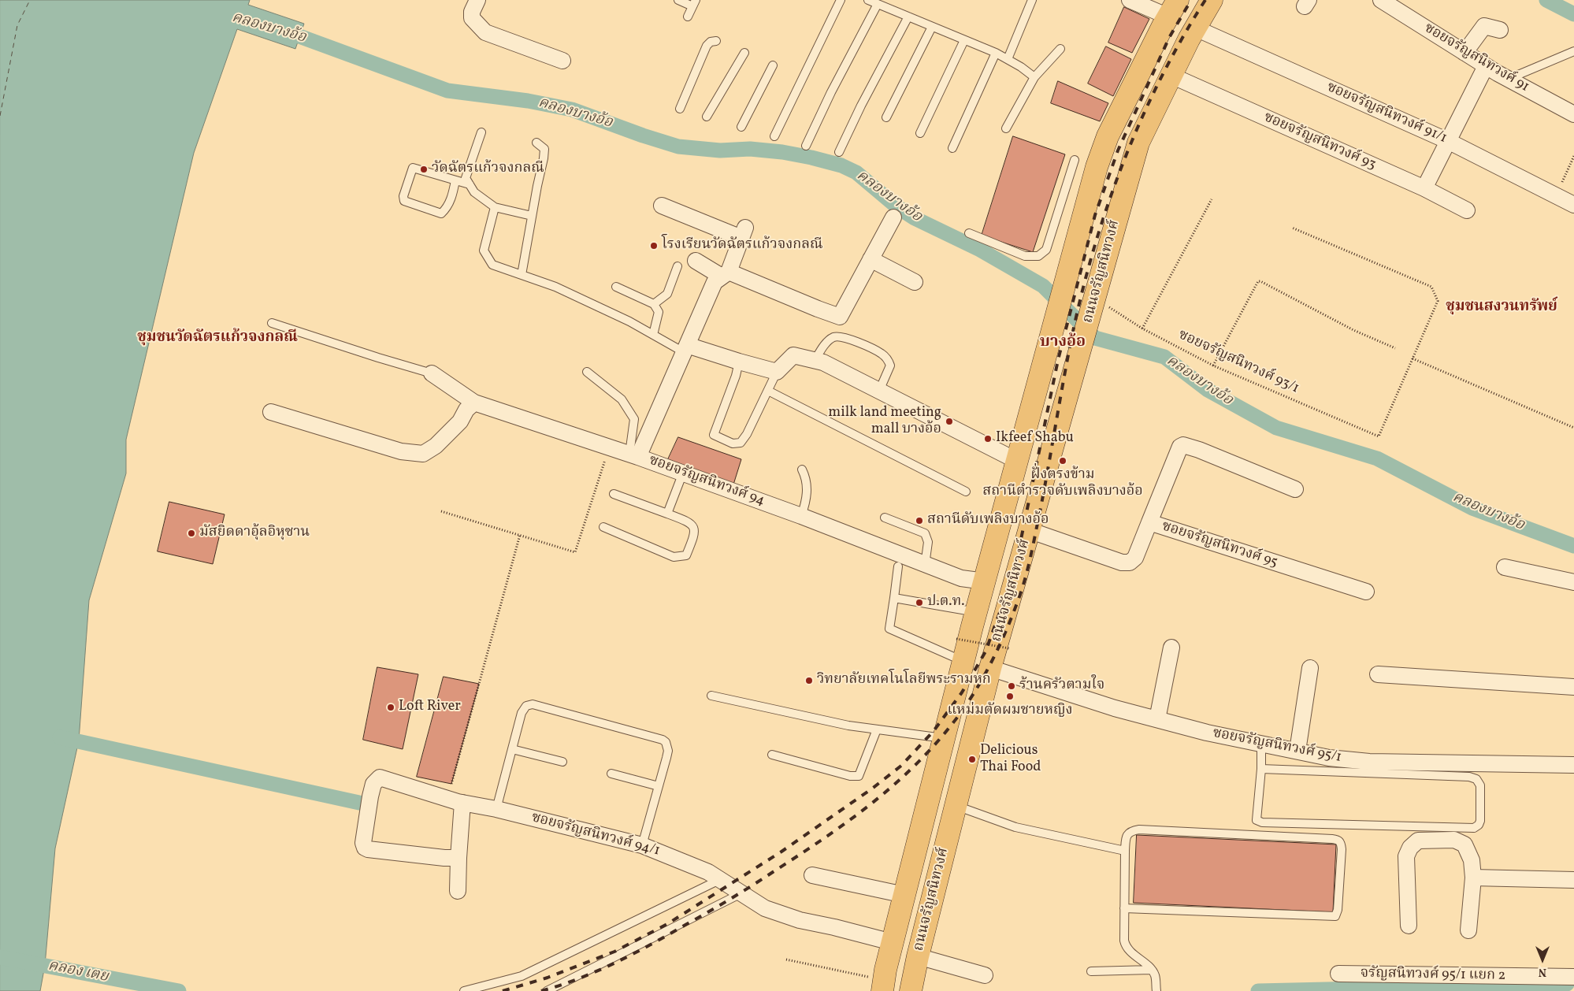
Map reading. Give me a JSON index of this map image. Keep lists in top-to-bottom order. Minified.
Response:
{"streets":{"main road":["ถนนจรัญสนิทวงศ์"],"street":["ซอยจรัญสนิทวงศ์ 91","ซอยจรัญสนิทวงศ์ 91/1","ซอยจรัญสนิทวงศ์ 93","ซอยจรัญสนิทวงศ์ 94","ซอยจรัญสนิทวงศ์ 95","ซอยจรัญสนิทวงศ์ 95/1","ซอยจรัญสนิทวงศ์ 94/1","จรัญสนิทวงศ์ 95/1 แยก 2"],"path":["ซอยจรัญสนิทวงศ์ 93/1"]},"crossings":[["ซอยจรัญสนิทวงศ์ 91/1","ถนนจรัญสนิทวงศ์"],["ซอยจรัญสนิทวงศ์ 93","ถนนจรัญสนิทวงศ์"],["ถนนจรัญสนิทวงศ์","ซอยจรัญสนิทวงศ์ 93/1"],["ถนนจรัญสนิทวงศ์","ซอยจรัญสนิทวงศ์ 94"],["ถนนจรัญสนิทวงศ์","ซอยจรัญสนิทวงศ์ 95"],["ถนนจรัญสนิทวงศ์","ซอยจรัญสนิทวงศ์ 95/1"],["ถนนจรัญสนิทวงศ์","ซอยจรัญสนิทวงศ์ 94/1"]],"districts":["ชุมชนสงวนทรัพย์","ชุมชนวัดฉัตรแก้วจงกลณี","บางอ้อ"],"water":["คลองบางอ้อ","คลอง เตย"],"places":["วัดฉัตรแก้วจงกลณี","โรงเรียนวัดฉัตรแก้วจงกลณี","milk land meeting mall บางอ้อ","Ikfeef Shabu","ฝั่งตรงข้าม สถานีตำรวจดับเพลิงบางอ้อ","สถานีดับเพลิงบางอ้อ","มัสยิดดาอุ้ลอิหุซาน","ป.ต.ท.","วิทยาลัยเทคโนโลยีพระรามหก","ร้านครัวตามใจ","แหม่มตัดผมชายหญิง","Loft River","Delicious Thai Food"],"north":"bottom"}
